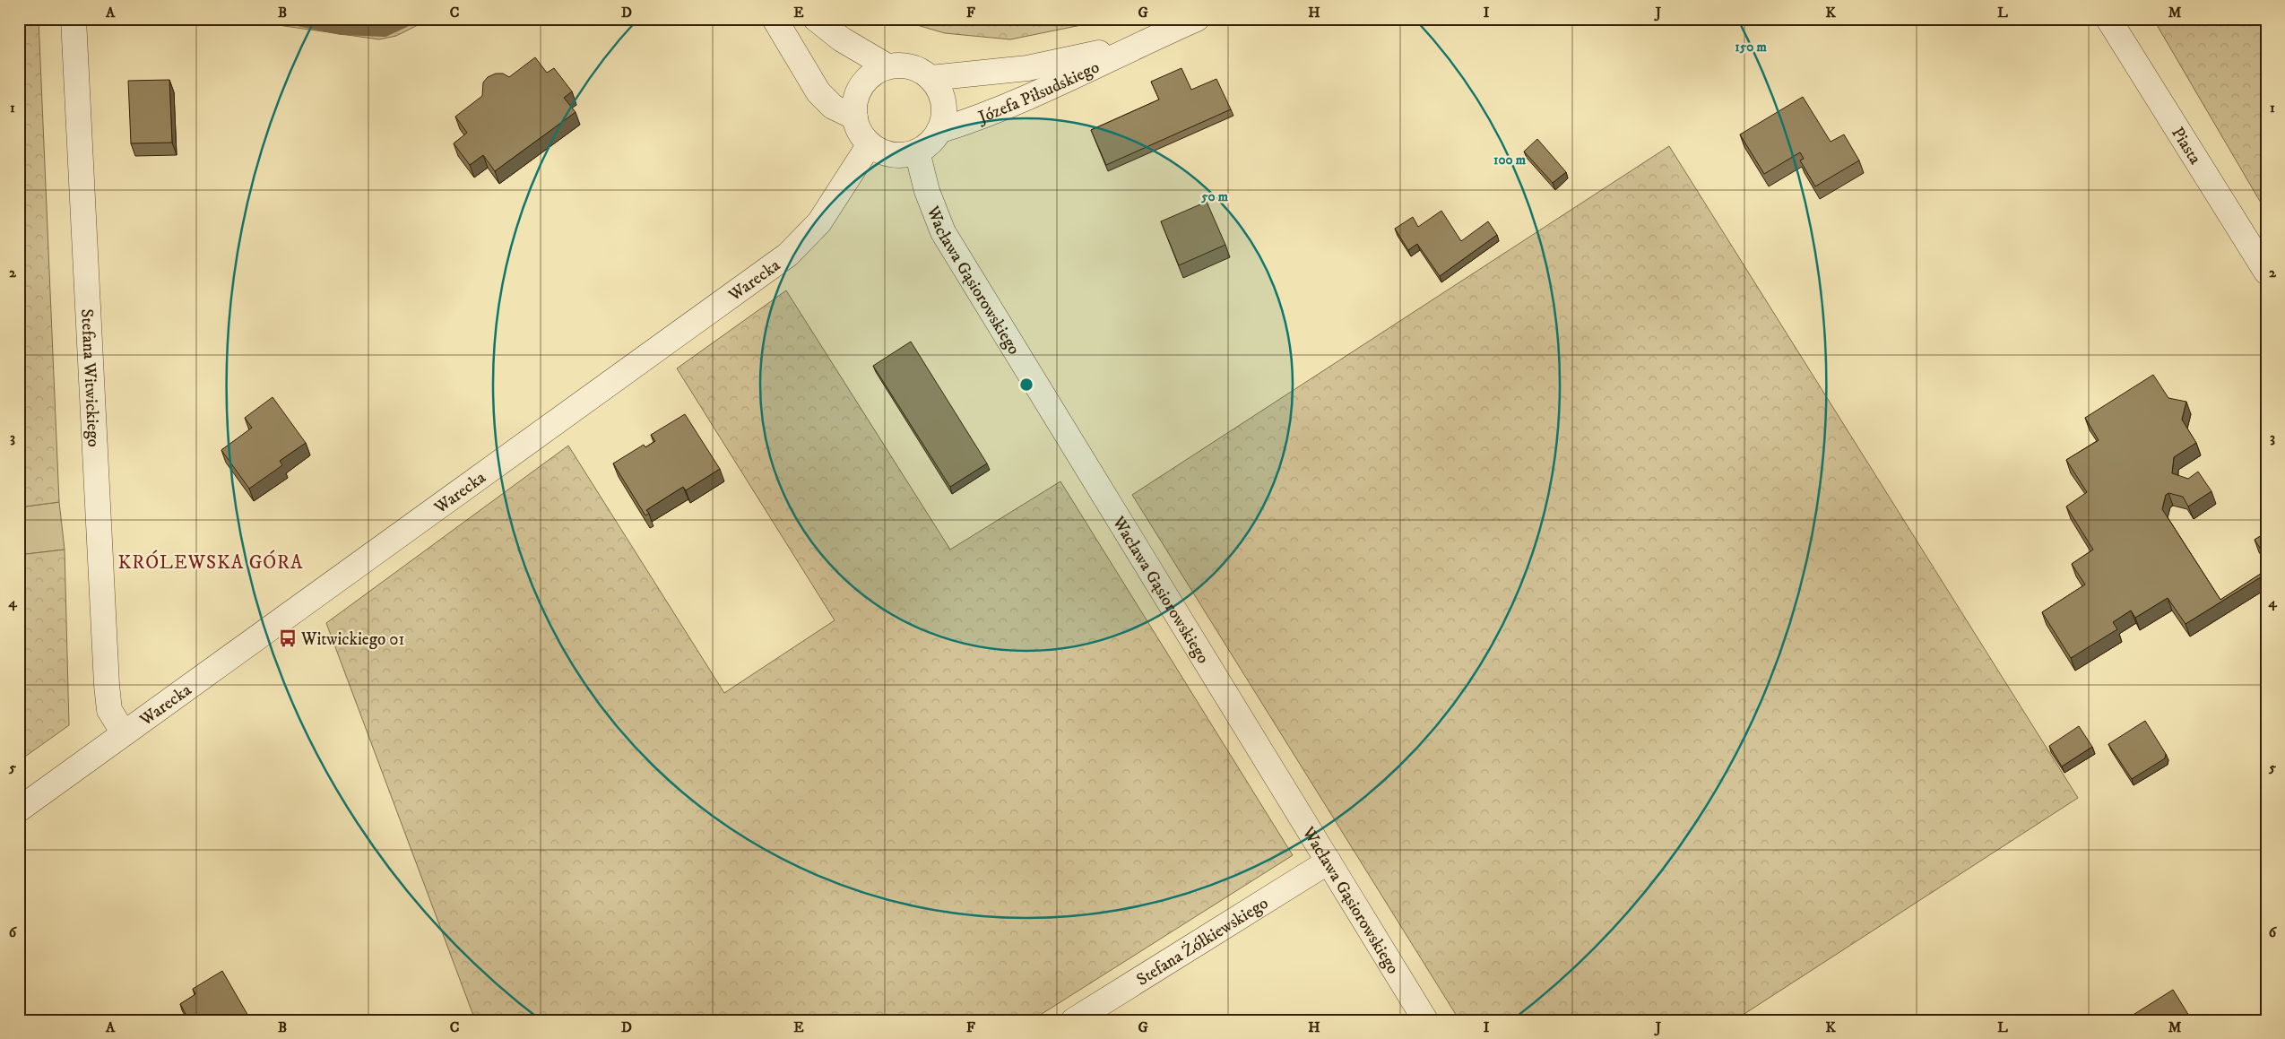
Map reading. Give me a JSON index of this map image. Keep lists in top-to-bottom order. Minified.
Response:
{"streets":{"street":["Józefa Piłsudskiego","Piasta","Warecka","Wacława Gąsiorowskiego","Stefana Witwickiego","Stefana Żółkiewskiego"]},"crossings":[["Józefa Piłsudskiego","Warecka"],["Józefa Piłsudskiego","Wacława Gąsiorowskiego"],["Warecka","Wacława Gąsiorowskiego"],["Warecka","Stefana Witwickiego"],["Wacława Gąsiorowskiego","Stefana Żółkiewskiego"]],"districts":["KRÓLEWSKA GÓRA"],"places":{"bus stop":["Witwickiego 01"]},"grid":{"columns":["A","B","C","D","E","F","G","H","I","J","K","L","M"],"rows":["1","2","3","4","5","6"]},"rings":["150 m","100 m","50 m"]}
